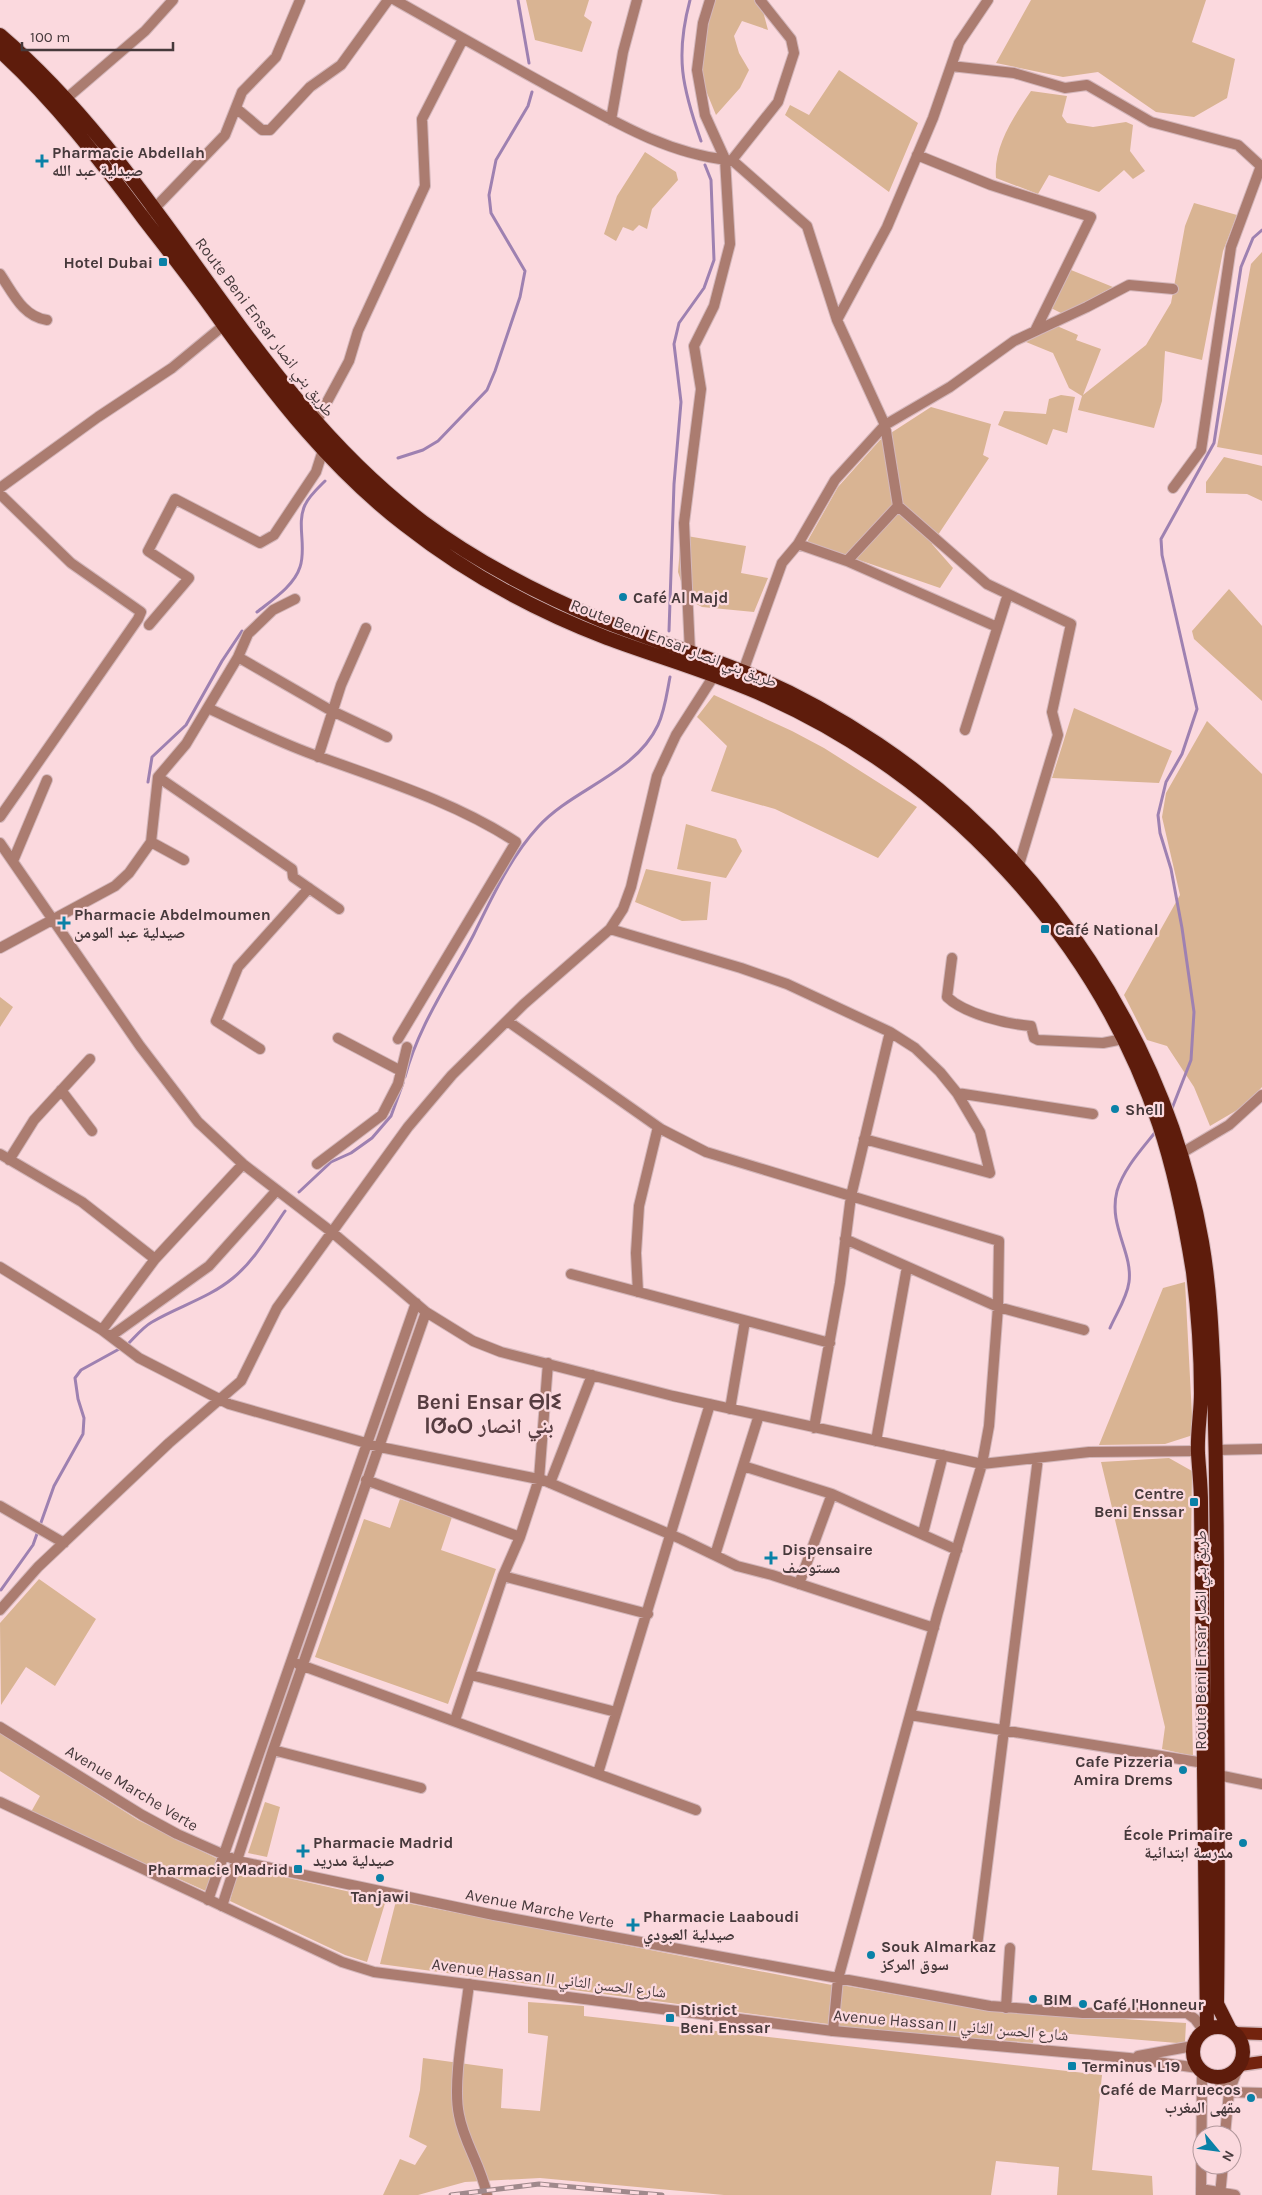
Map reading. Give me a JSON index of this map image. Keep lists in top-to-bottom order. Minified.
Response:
{"streets":{"highway":["Route Beni Ensar طريق بني انصار"],"street":["Avenue Marche Verte","Avenue Hassan II شارع الحسن الثاني"]},"crossings":[["Route Beni Ensar طريق بني انصار","Avenue Marche Verte"],["Route Beni Ensar طريق بني انصار","Avenue Hassan II شارع الحسن الثاني"],["Avenue Marche Verte","Avenue Hassan II شارع الحسن الثاني"]],"districts":["Beni Ensar ⴱⵏⵉ ⵏⵚⴰⵔ بني انصار"],"places":{"health":["Pharmacie Abdellah صيدلية عبد الله","Pharmacie Abdelmoumen صيدلية عبد المومن","Dispensaire مستوصف","Pharmacie Madrid صيدلية مدريد","Pharmacie Laaboudi صيدلية العبودي"],"transit":["Hotel Dubai","Café National","Centre Beni Enssar","Pharmacie Madrid","District Beni Enssar","Terminus L19"],"other":["Café Al Majd","Shell","Cafe Pizzeria Amira Drems","École Primaire مدرسة ابتدائية","Tanjawi","Souk Almarkaz سوق المركز","BIM","Café l'Honneur","Café de Marruecos مقهى المغرب"]},"scale_bar":"100 m","north":"bottom right"}
